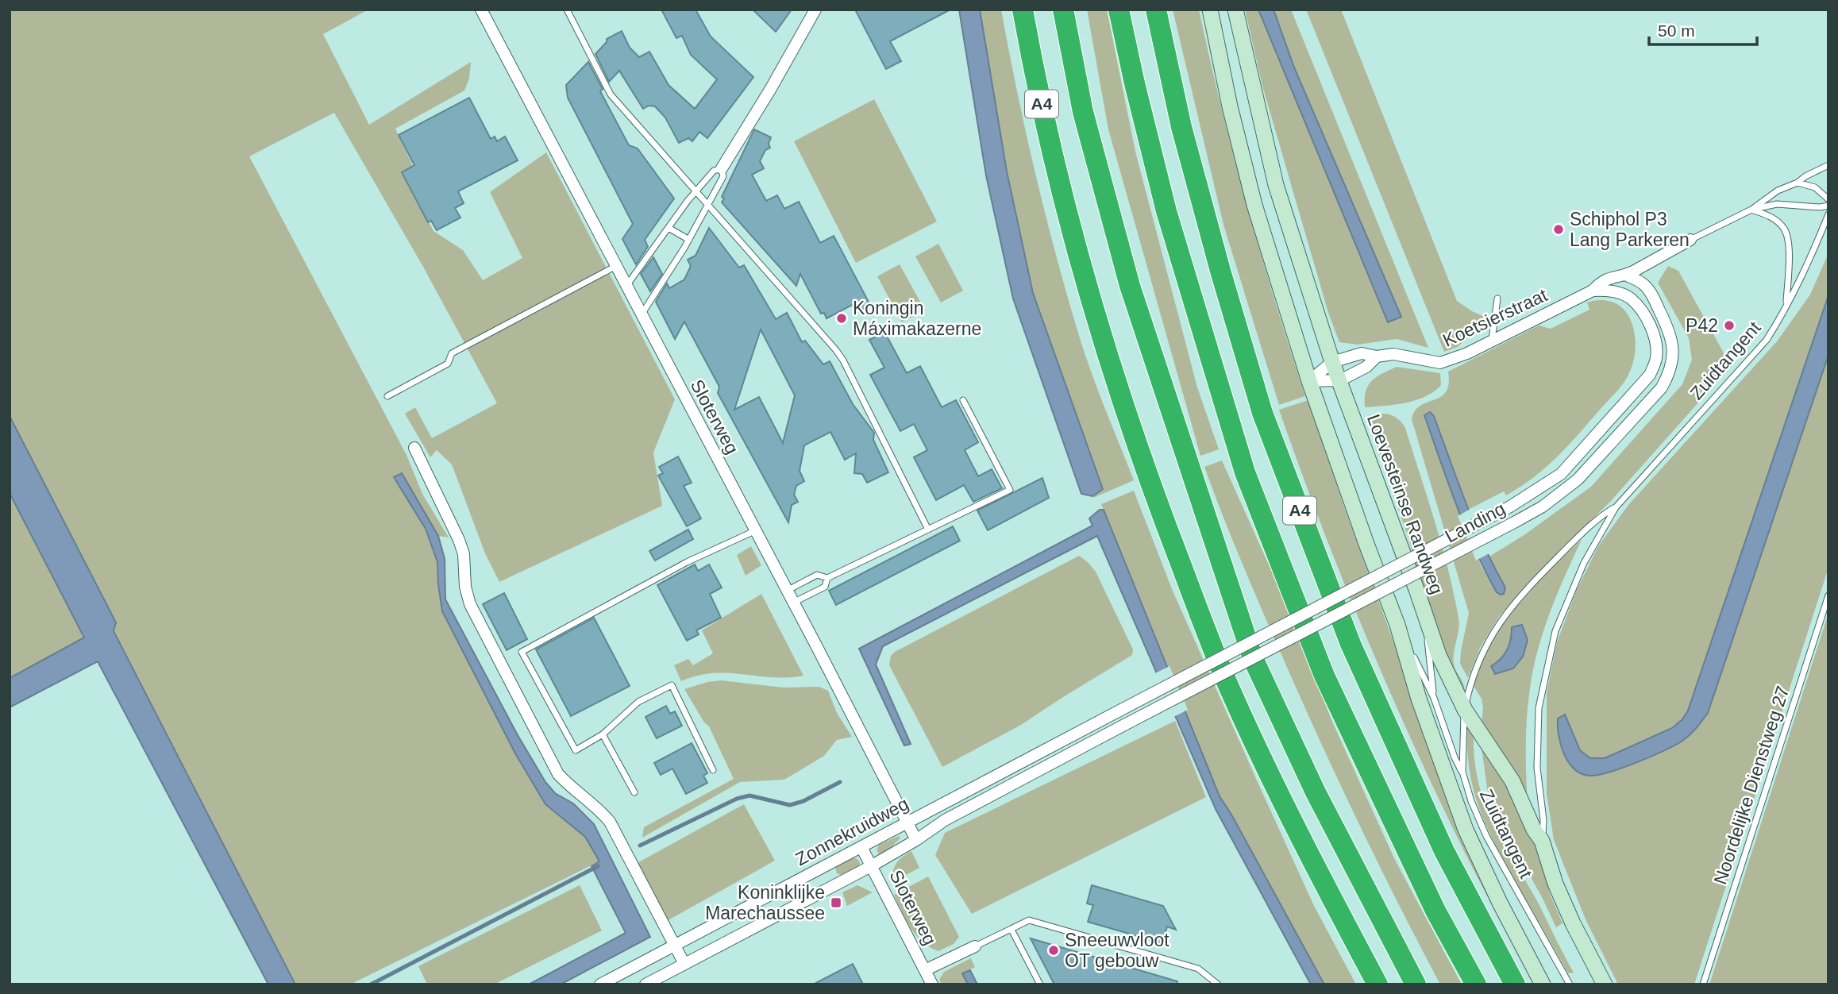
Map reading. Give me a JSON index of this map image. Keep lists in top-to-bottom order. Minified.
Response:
{"streets":{"highway":["A4"],"street":["Koetsierstraat","Sloterweg","Loevesteinse Randweg","Landing","Zonnekruidweg"],"lane":["Zuidtangent","Noordelijke Dienstweg 27"]},"crossings":[["Koetsierstraat","Loevesteinse Randweg"],["Koetsierstraat","Landing"],["Zuidtangent","Loevesteinse Randweg"],["Sloterweg","Zonnekruidweg"],["Landing","Zonnekruidweg"]],"places":{"other":["Schiphol P3 Lang Parkeren","Koningin Máximakazerne","P42","Sneeuwvloot OT gebouw"],"transit":["Koninklijke Marechaussee"]},"scale_bar":"50 m"}
